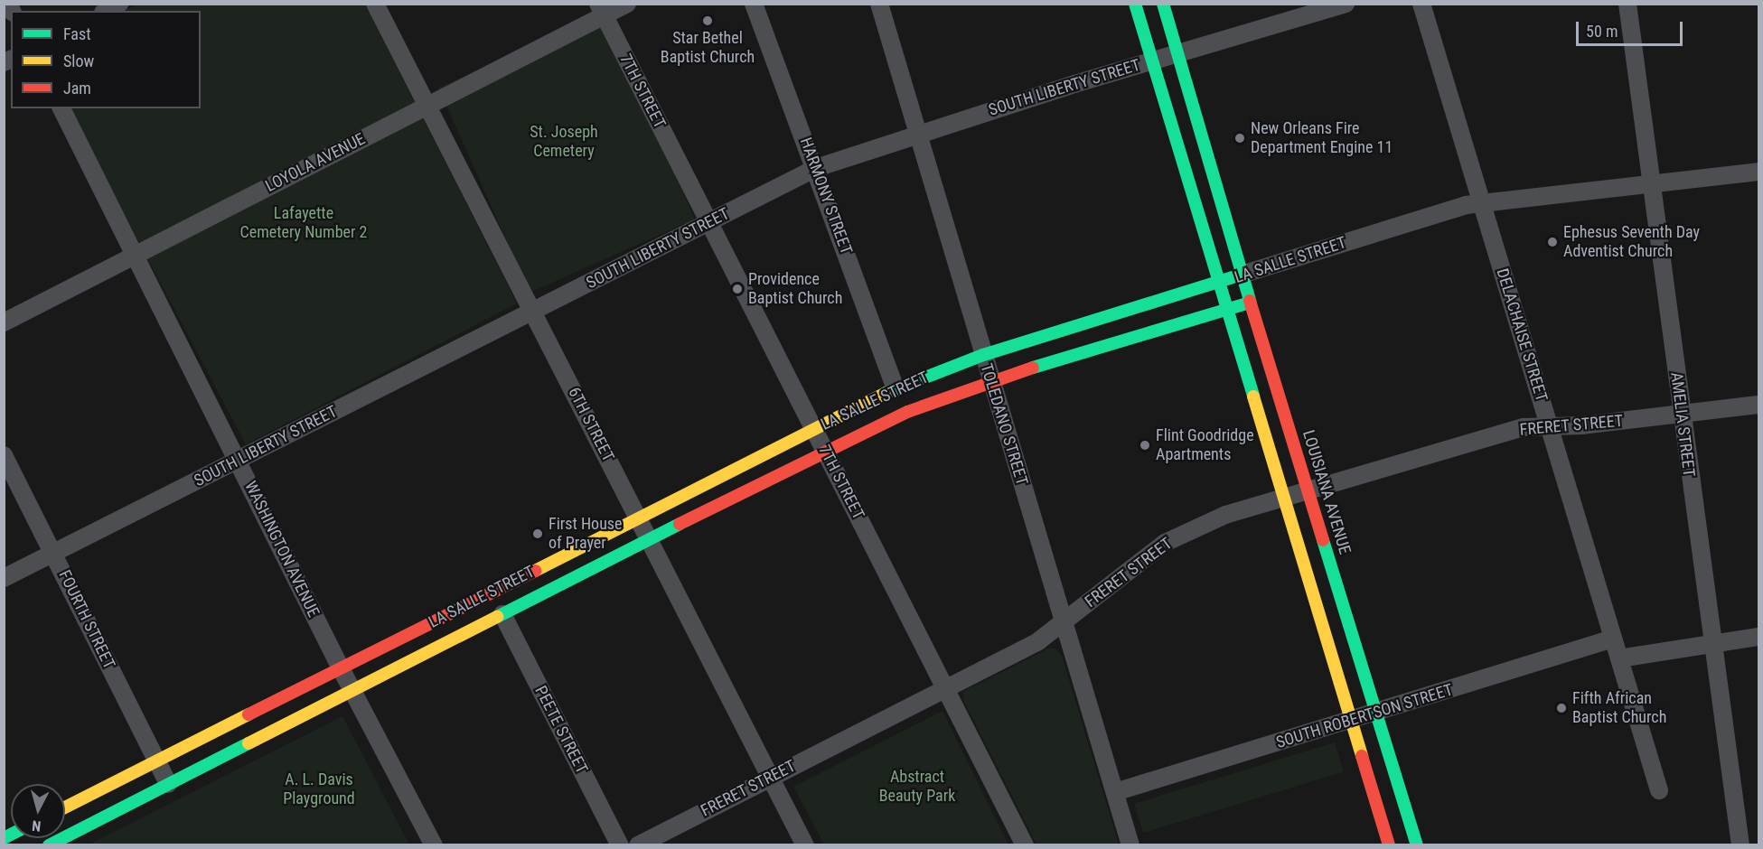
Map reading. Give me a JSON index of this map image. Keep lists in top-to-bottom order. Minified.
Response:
{"streets":{"street":["SOUTH LIBERTY STREET","7TH STREET","LOYOLA AVENUE","HARMONY STREET","LA SALLE STREET","DELACHAISE STREET","6TH STREET","TOLEDANO STREET","AMELIA STREET","FRERET STREET","LOUISIANA AVENUE","WASHINGTON AVENUE","FOURTH STREET","SOUTH ROBERTSON STREET","PEETE STREET"]},"crossings":[["SOUTH LIBERTY STREET","7TH STREET"],["SOUTH LIBERTY STREET","HARMONY STREET"],["SOUTH LIBERTY STREET","6TH STREET"],["SOUTH LIBERTY STREET","TOLEDANO STREET"],["SOUTH LIBERTY STREET","LOUISIANA AVENUE"],["SOUTH LIBERTY STREET","WASHINGTON AVENUE"],["SOUTH LIBERTY STREET","FOURTH STREET"],["7TH STREET","LOYOLA AVENUE"],["7TH STREET","LA SALLE STREET"],["7TH STREET","FRERET STREET"],["LOYOLA AVENUE","6TH STREET"],["LOYOLA AVENUE","WASHINGTON AVENUE"],["HARMONY STREET","LA SALLE STREET"],["LA SALLE STREET","DELACHAISE STREET"],["LA SALLE STREET","6TH STREET"],["LA SALLE STREET","TOLEDANO STREET"],["LA SALLE STREET","AMELIA STREET"],["LA SALLE STREET","LOUISIANA AVENUE"],["LA SALLE STREET","WASHINGTON AVENUE"],["LA SALLE STREET","FOURTH STREET"],["LA SALLE STREET","PEETE STREET"],["DELACHAISE STREET","FRERET STREET"],["DELACHAISE STREET","SOUTH ROBERTSON STREET"],["6TH STREET","FRERET STREET"],["TOLEDANO STREET","FRERET STREET"],["TOLEDANO STREET","SOUTH ROBERTSON STREET"],["AMELIA STREET","FRERET STREET"],["FRERET STREET","LOUISIANA AVENUE"],["LOUISIANA AVENUE","SOUTH ROBERTSON STREET"]],"parks":["St. Joseph Cemetery","Lafayette Cemetery Number 2","Abstract Beauty Park","A. L. Davis Playground"],"places":["Star Bethel Baptist Church","New Orleans Fire Department Engine 11","Ephesus Seventh Day Adventist Church","Providence Baptist Church","Flint Goodridge Apartments","First House of Prayer","Fifth African Baptist Church"],"legend":["Fast","Slow","Jam"],"scale_bar":"50 m","north":"bottom"}
